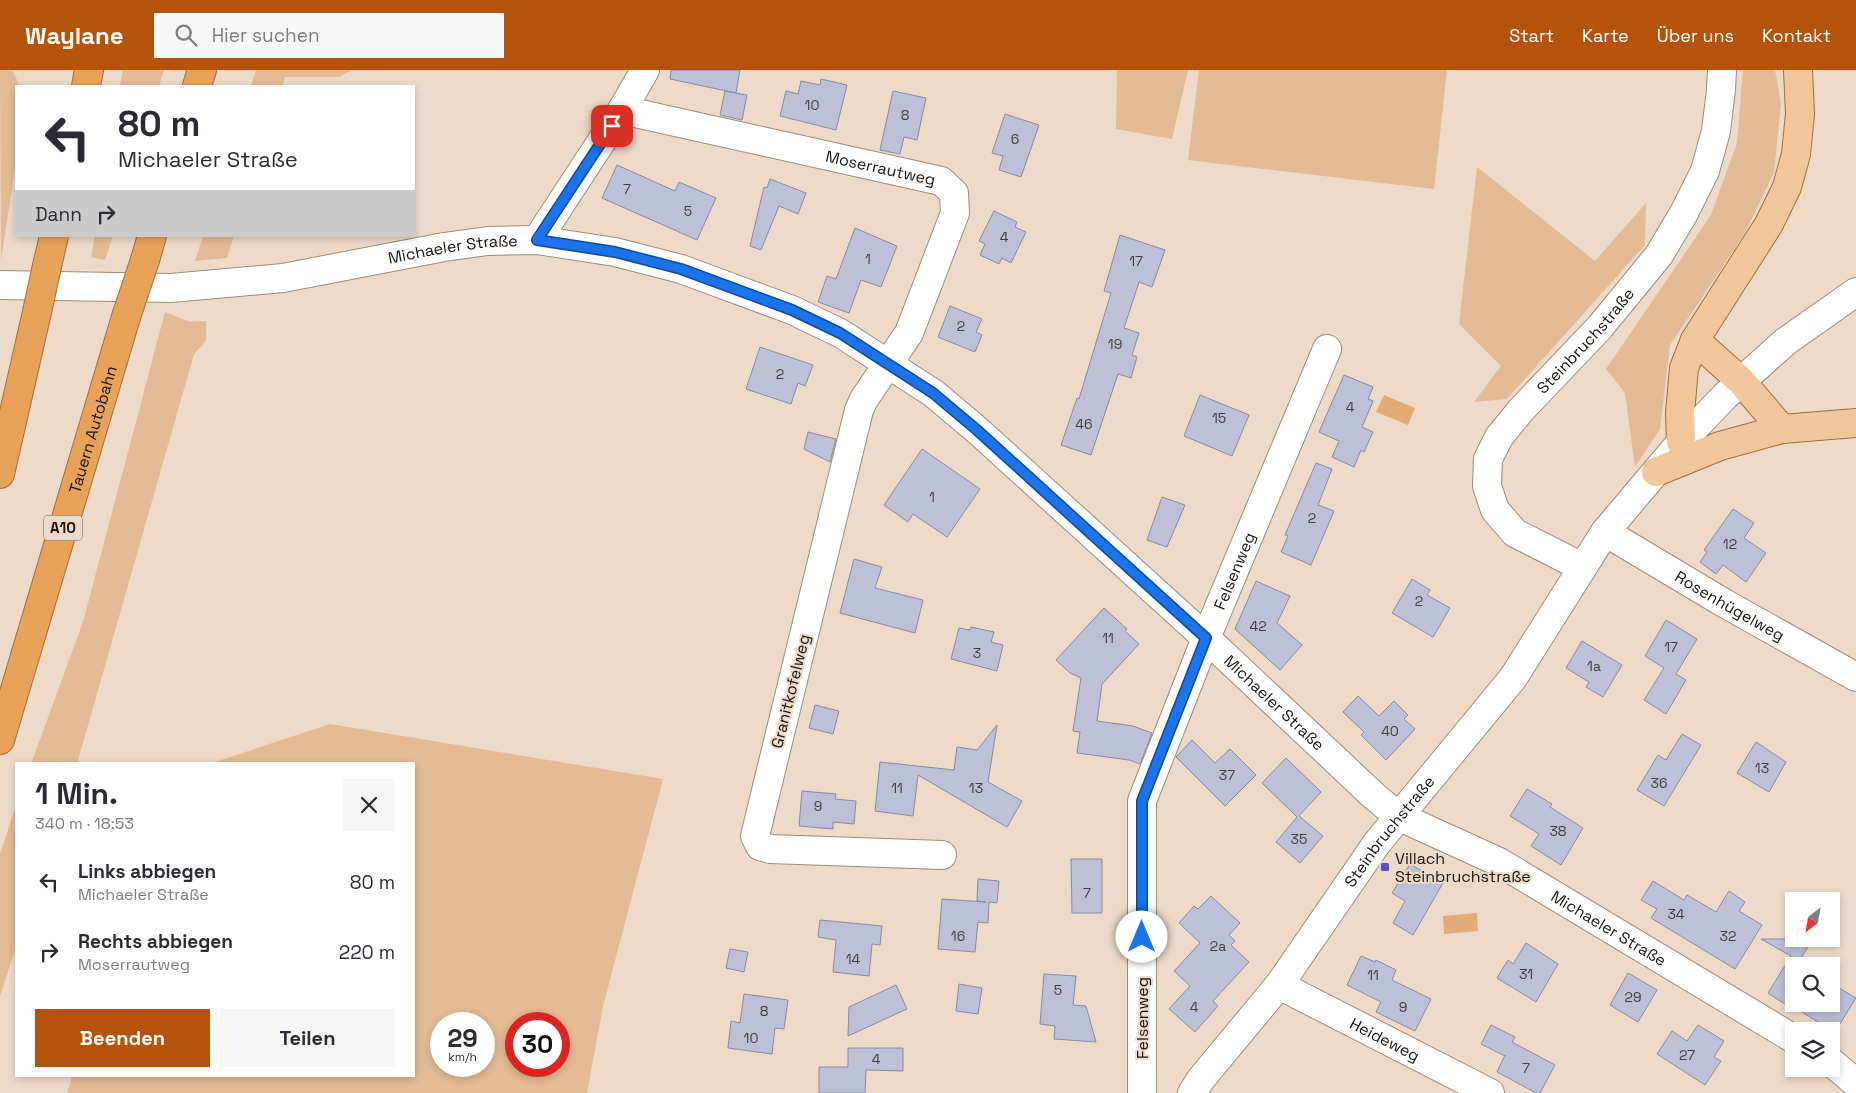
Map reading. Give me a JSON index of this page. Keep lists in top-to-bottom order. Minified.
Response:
{"streets":{"highway":["Tauern Autobahn","A10"],"street":["Moserrautweg","Michaeler Straße","Steinbruchstraße","Felsenweg","Rosenhügelweg","Granitkofelweg","Heideweg"]},"crossings":[["Moserrautweg","Michaeler Straße"],["Moserrautweg","Granitkofelweg"],["Michaeler Straße","Steinbruchstraße"],["Michaeler Straße","Felsenweg"],["Michaeler Straße","Granitkofelweg"],["Steinbruchstraße","Rosenhügelweg"],["Steinbruchstraße","Heideweg"]],"places":{"transit":["Villach Steinbruchstraße"]},"house_numbers":["10","8","6","7","5","4","1","17","2","19","2","4","15","46","1","2","12","2","42","11","17","3","1a","40","13","37","36","11","13","9","38","35","7","34","16","32","2a","14","31","11","5","29","4","9","8","10","27","4","7"],"north":"bottom left","page":{"header":"Waylane","search":"Hier suchen","nav":["Start","Karte","Über uns","Kontakt"],"turn":["80 m","Michaeler Straße"],"then":"Dann","heading":["1 Min.","340 m · 18:53"],"list":[{"name":"Links abbiegen","note":"Michaeler Straße","value":"80 m"},{"name":"Rechts abbiegen","note":"Moserrautweg","value":"220 m"}],"buttons":["Beenden","Teilen"],"speed":"29 km/h","limit":"30"}}
